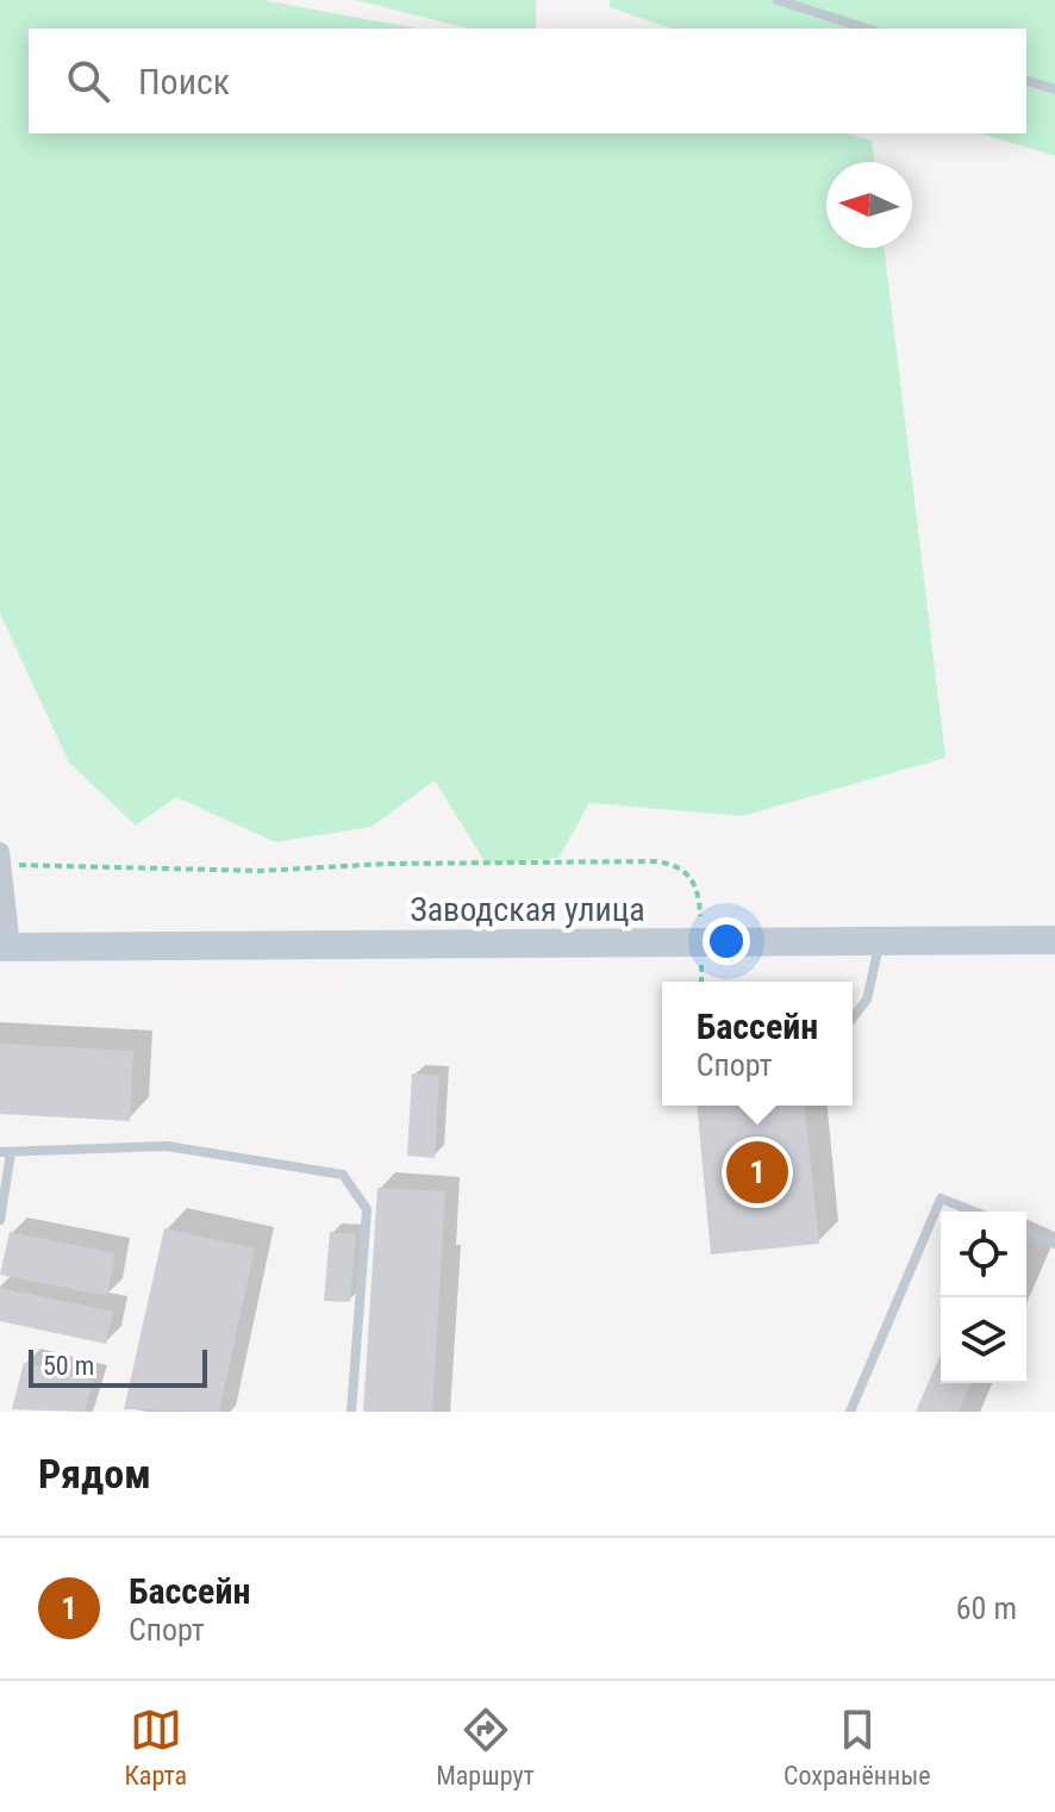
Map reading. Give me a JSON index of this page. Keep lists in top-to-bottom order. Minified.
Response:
{"streets":{"main road":["Заводская улица"]},"scale_bar":"50 m","north":"left","page":{"search":"Поиск","popup":["Бассейн","Спорт"],"pins":"1","scale":"50 m","heading":"Рядом","list":[{"mark":"1","name":"Бассейн","note":"Спорт","value":"60 m"}],"nav":["Карта","Маршрут","Сохранённые"]}}
